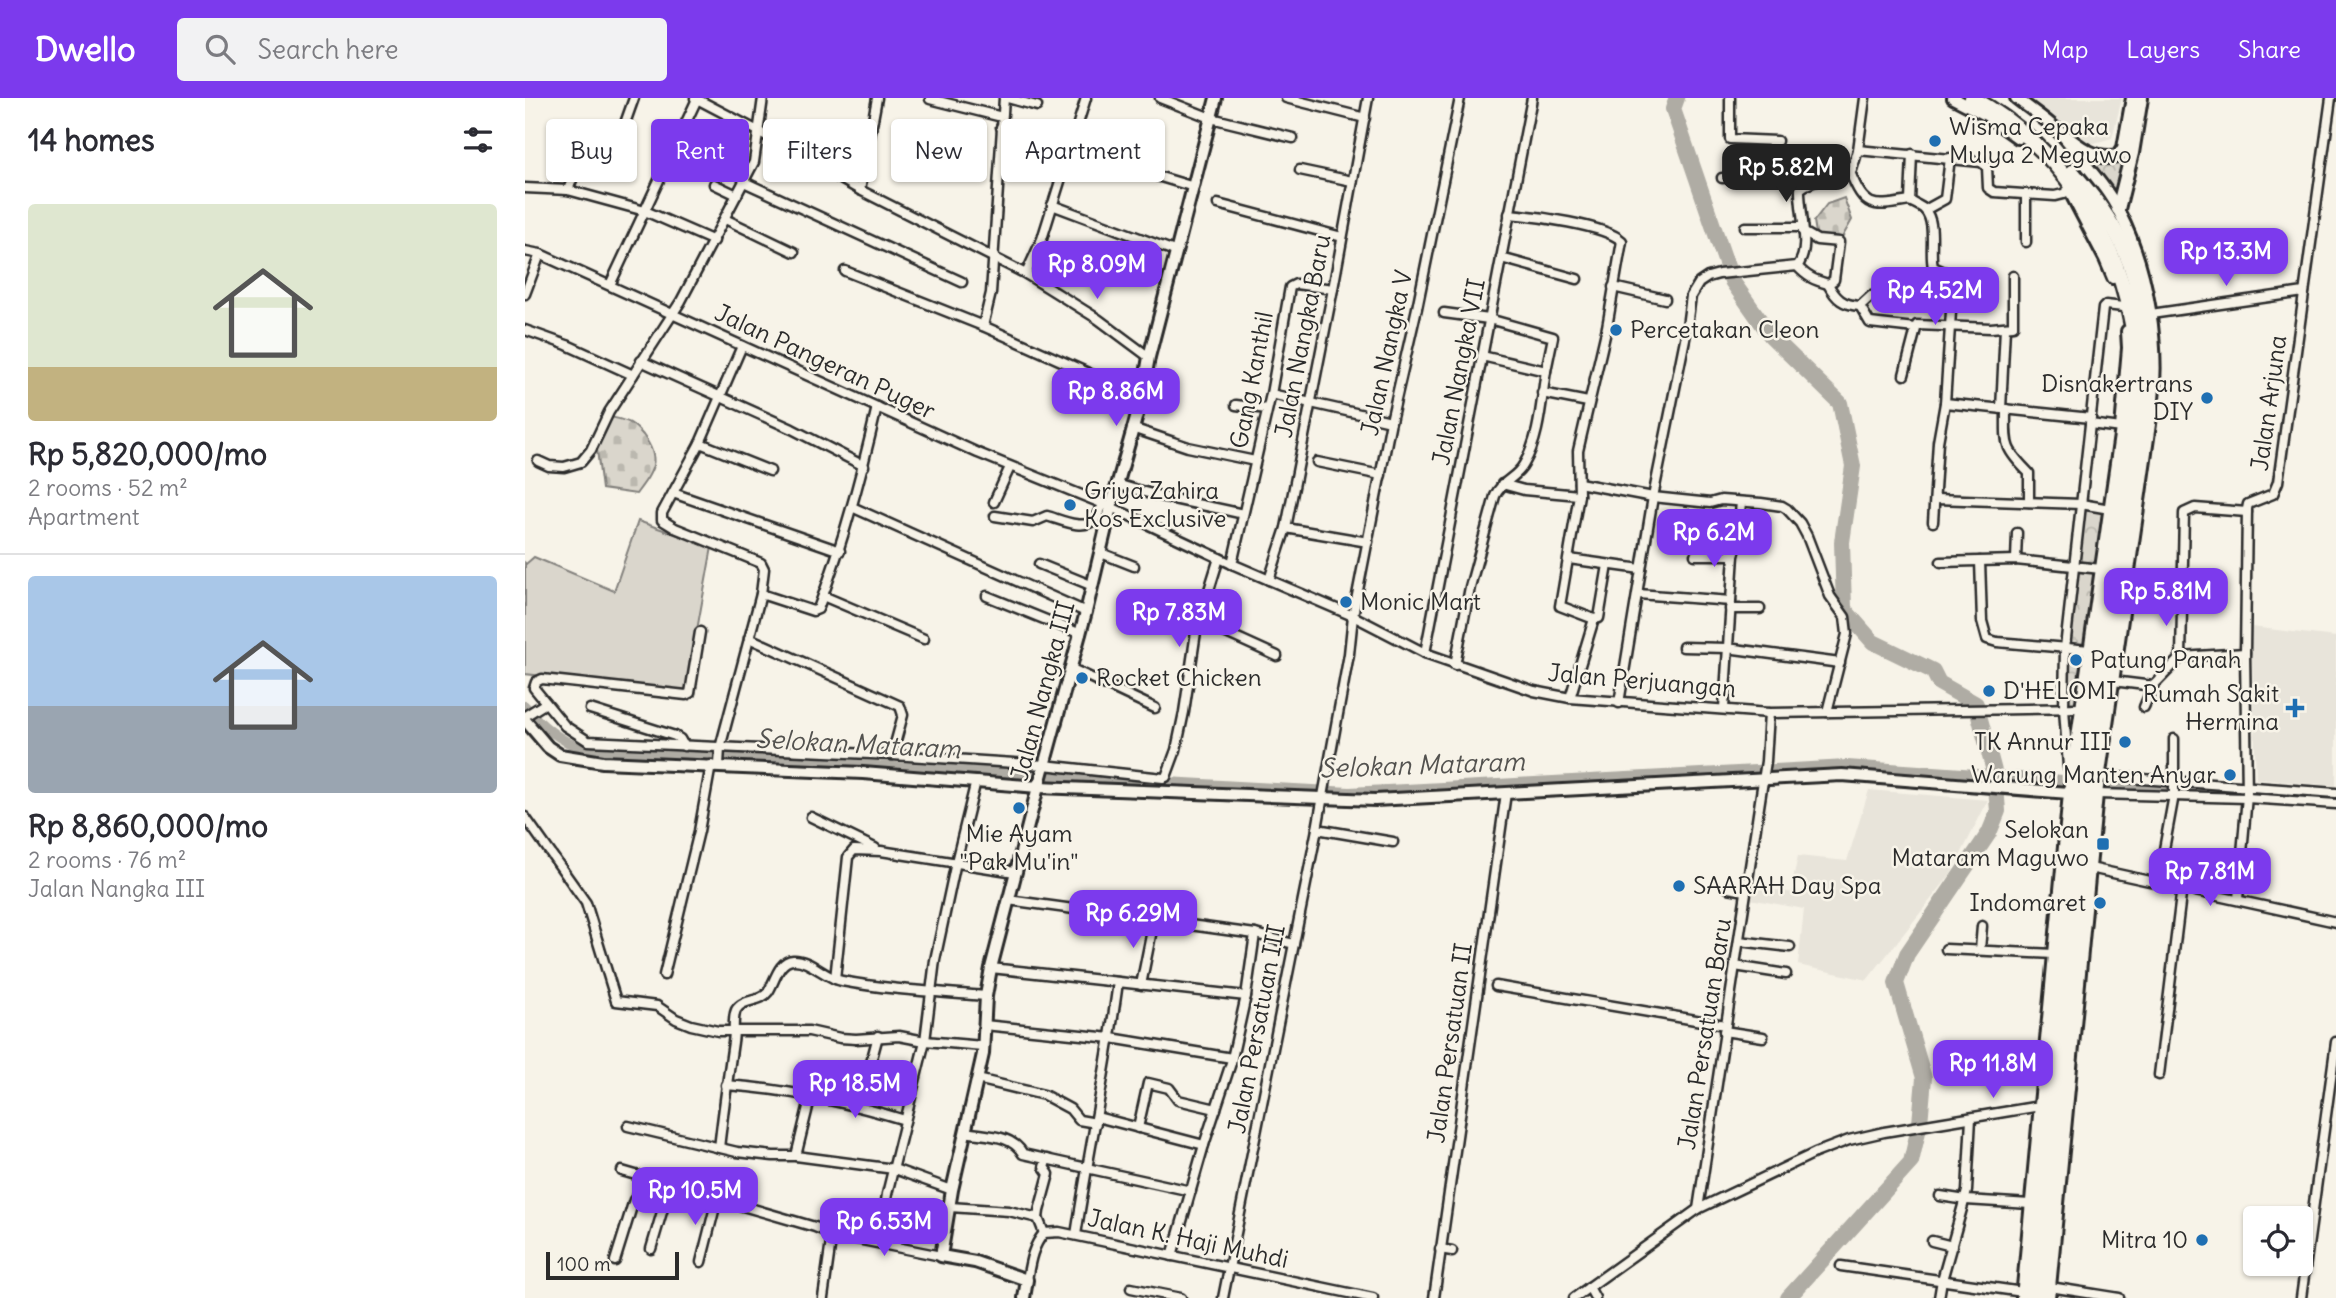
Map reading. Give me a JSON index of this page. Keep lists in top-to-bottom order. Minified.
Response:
{"streets":{"street":["Jalan Nangka Baru","Jalan Nangka V","Jalan Pangeran Puger","Jalan Nangka VII","Gang Kanthil","Jalan Arjuna","Jalan Perjuangan","Jalan Nangka III","Jalan Persatuan III","Jalan Persatuan Baru","Jalan Persatuan II","Jalan K. Haji Muhdi"]},"crossings":[["Jalan Nangka Baru","Gang Kanthil"],["Jalan Nangka Baru","Jalan Perjuangan"],["Jalan Nangka V","Jalan Perjuangan"],["Jalan Pangeran Puger","Jalan Perjuangan"],["Jalan Pangeran Puger","Jalan Nangka III"],["Jalan Nangka VII","Jalan Perjuangan"],["Gang Kanthil","Jalan Perjuangan"],["Jalan Perjuangan","Jalan Nangka III"],["Jalan Perjuangan","Jalan Persatuan Baru"],["Jalan Persatuan III","Jalan K. Haji Muhdi"]],"water":["Selokan Mataram"],"places":{"other":["Wisma Cepaka Mulya 2 Meguwo","Percetakan Cleon","Disnakertrans DIY","Griya Zahira Kos Exclusive","Monic Mart","Patung Panah","Rocket Chicken","D'HELOMI","TK Annur III","Warung Manten Anyar","Mie Ayam \"Pak Mu'in\"","SAARAH Day Spa","Indomaret","Mitra 10"],"health":["Rumah Sakit Hermina"],"transit":["Selokan Mataram Maguwo"]},"scale_bar":"100 m","page":{"header":"Dwello","search":"Search here","nav":["Map","Layers","Share"],"heading":"14 homes","chip":["Buy","Rent","Filters","New","Apartment"],"price":["Rp 5.82M","Rp 13.3M","Rp 8.09M","Rp 4.52M","Rp 8.86M","Rp 6.2M","Rp 5.81M","Rp 7.83M","Rp 7.81M","Rp 6.29M","Rp 11.8M","Rp 18.5M","Rp 10.5M","Rp 6.53M"],"list":[{"name":"Rp 5,820,000/mo","note":"2 rooms · 52 m² · Apartment"},{"name":"Rp 8,860,000/mo","note":"2 rooms · 76 m² · Jalan Nangka III"}],"scale":"100 m"}}
